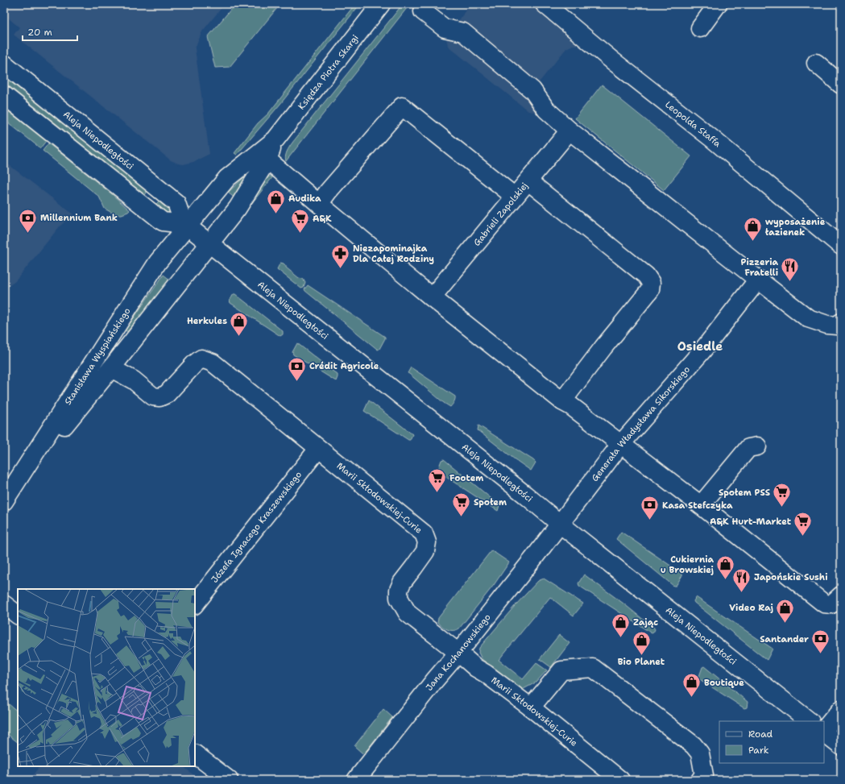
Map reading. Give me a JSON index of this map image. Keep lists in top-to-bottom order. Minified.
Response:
{"streets":{"street":["Księdza Piotra Skargi","Leopolda Staffa","Aleja Niepodległości","Gabrieli Zapolskiej","Stanisława Wyspiańskiego","Generała Władysława Sikorskiego","Marii Skłodowskiej-Curie","Józefa Ignacego Kraszewskiego","Jana Kochanowskiego"]},"crossings":[["Księdza Piotra Skargi","Aleja Niepodległości"],["Księdza Piotra Skargi","Stanisława Wyspiańskiego"],["Aleja Niepodległości","Stanisława Wyspiańskiego"],["Aleja Niepodległości","Generała Władysława Sikorskiego"],["Aleja Niepodległości","Jana Kochanowskiego"],["Stanisława Wyspiańskiego","Marii Skłodowskiej-Curie"],["Generała Władysława Sikorskiego","Jana Kochanowskiego"],["Marii Skłodowskiej-Curie","Józefa Ignacego Kraszewskiego"],["Marii Skłodowskiej-Curie","Jana Kochanowskiego"]],"districts":["Osiedle"],"places":{"shop":["Audika","wyposażenie łazienek","Herkules","Cukiernia u Browskiej","Video Raj","Zając","Bio Planet","Boutique"],"bank":["Millennium Bank","Crédit Agricole","Kasa Stefczyka","Santander"],"supermarket":["A&K","Footem","Społem PSS","Społem","A&K Hurt-Market"],"pharmacy":["Niezapominajka Dla Całej Rodziny"],"restaurant":["Pizzeria Fratelli","Japońskie Sushi"]},"legend":["Road","Park"],"scale_bar":"20 m"}
